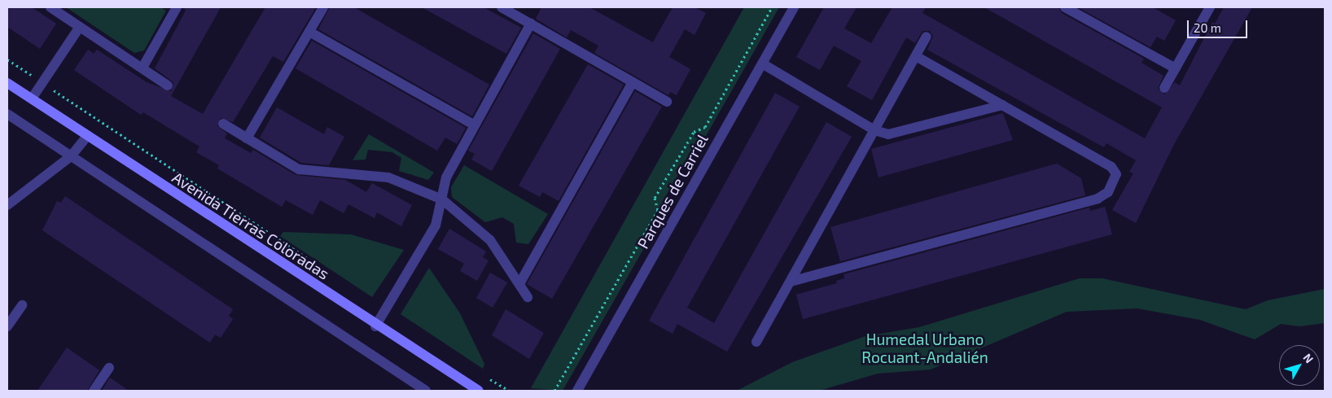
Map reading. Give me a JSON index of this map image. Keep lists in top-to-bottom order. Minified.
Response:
{"streets":{"street":["Parques de Carriel","Avenida Tierras Coloradas"]},"parks":["Humedal Urbano Rocuant-Andalién"],"scale_bar":"20 m","north":"top right"}
